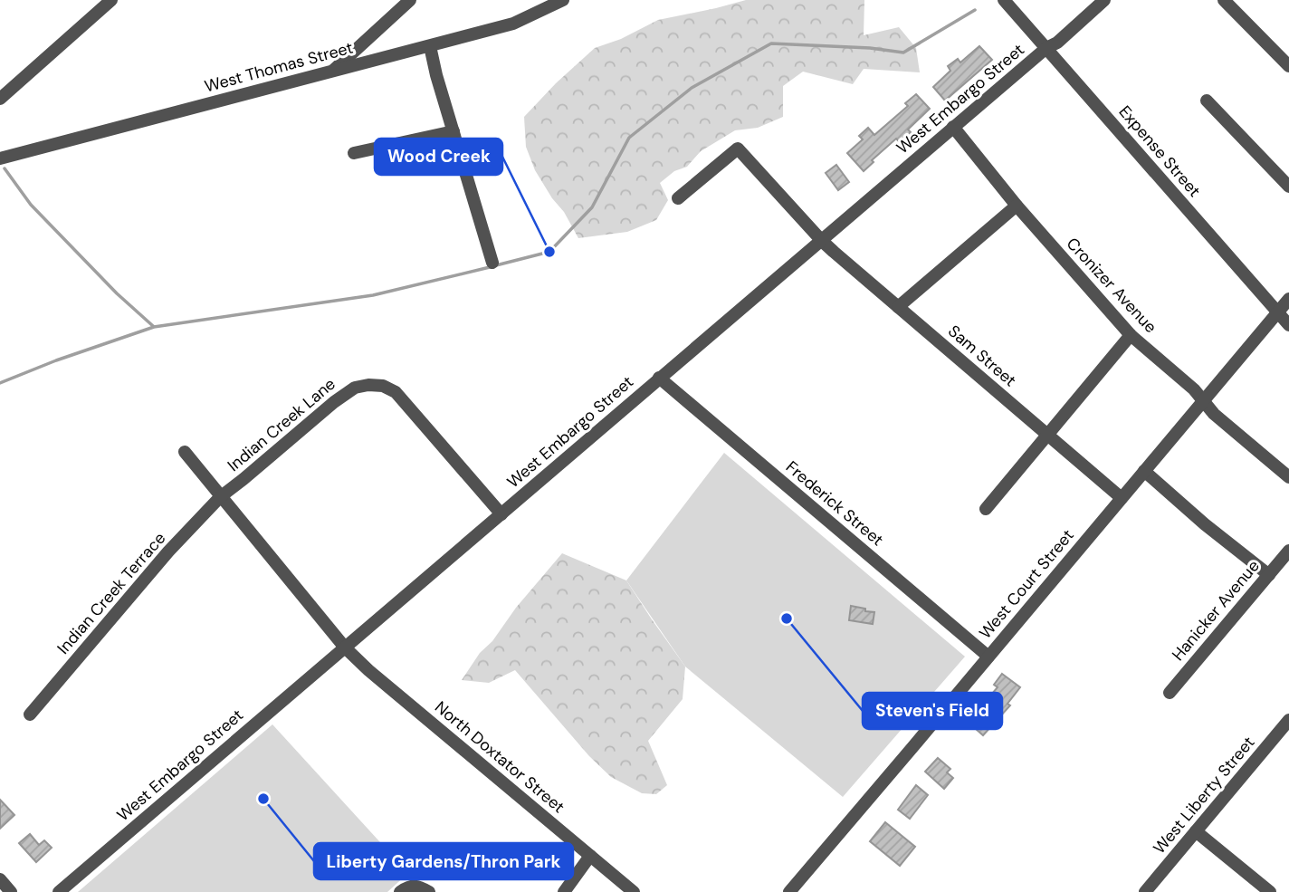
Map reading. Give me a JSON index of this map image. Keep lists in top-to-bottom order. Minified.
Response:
{"streets":{"street":["West Thomas Street","West Embargo Street","Expense Street","Cronizer Avenue","Sam Street","Indian Creek Lane","Frederick Street","West Court Street","Indian Creek Terrace","Hanicker Avenue","North Doxtator Street","West Liberty Street"]},"crossings":[["West Embargo Street","Expense Street"],["West Embargo Street","Cronizer Avenue"],["West Embargo Street","Sam Street"],["West Embargo Street","Indian Creek Lane"],["West Embargo Street","Frederick Street"],["West Embargo Street","North Doxtator Street"],["Expense Street","West Court Street"],["Cronizer Avenue","West Court Street"],["Sam Street","West Court Street"],["Indian Creek Lane","Indian Creek Terrace"],["Frederick Street","West Court Street"]],"places":["Wood Creek","Steven's Field","Liberty Gardens/Thron Park"]}
